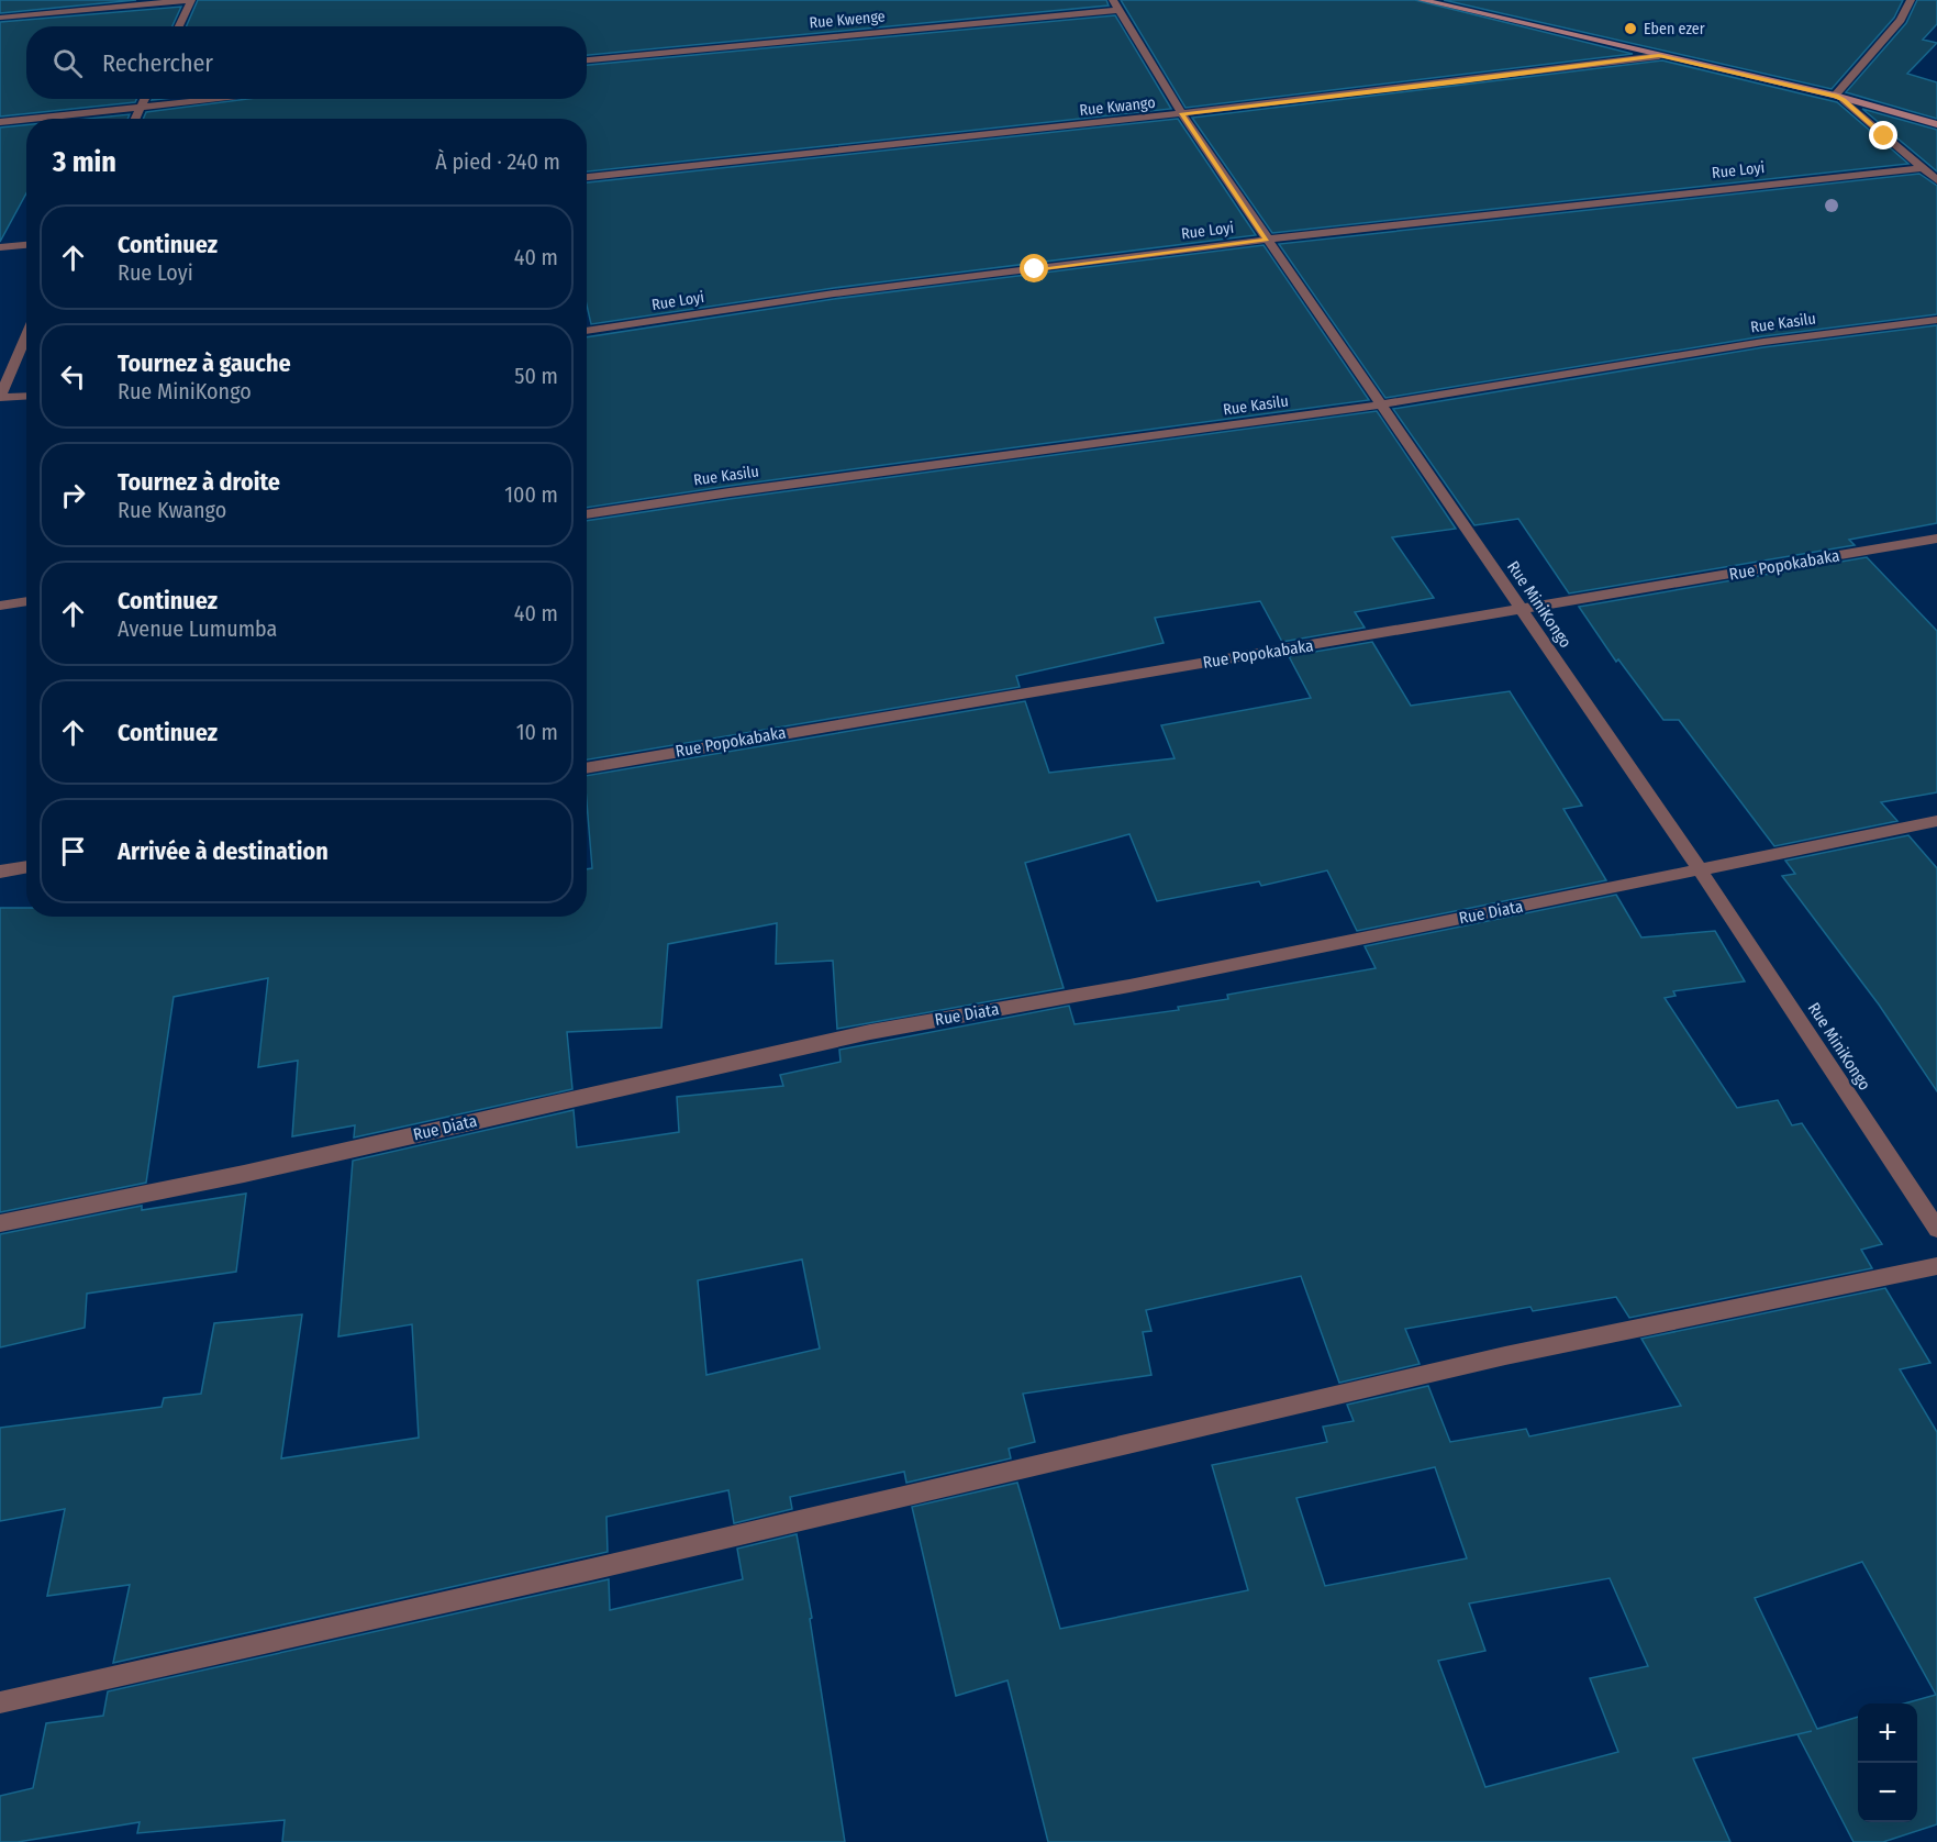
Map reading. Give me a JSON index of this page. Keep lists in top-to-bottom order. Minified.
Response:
{"streets":{"street":["Rue Kwenge","Rue Kwango","Rue Loyi","Rue Kasilu","Rue Popokabaka","Rue MiniKongo","Rue Diata"]},"crossings":[["Rue Kwenge","Rue MiniKongo"],["Rue Kwango","Rue MiniKongo"],["Rue Loyi","Rue MiniKongo"],["Rue Kasilu","Rue MiniKongo"],["Rue Popokabaka","Rue MiniKongo"],["Rue MiniKongo","Rue Diata"]],"places":["Eben ezer"],"page":{"search":"Rechercher","heading":["3 min","À pied · 240 m"],"list":[["Continuez","Rue Loyi","40 m"],["Tournez à gauche","Rue MiniKongo","50 m"],["Tournez à droite","Rue Kwango","100 m"],["Continuez","Avenue Lumumba","40 m"],["Continuez","10 m"],"Arrivée à destination"],"map_buttons":["+","−"]}}
